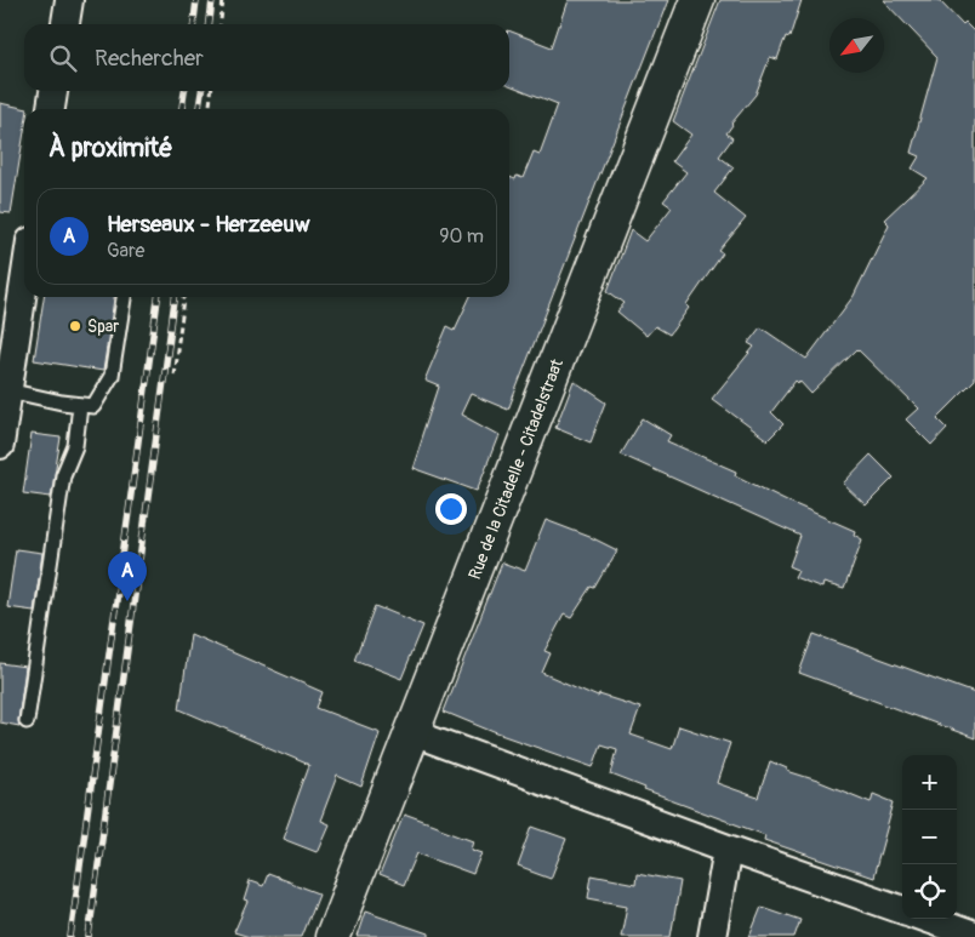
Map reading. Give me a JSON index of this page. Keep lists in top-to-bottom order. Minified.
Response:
{"streets":{"street":["Rue de la Citadelle - Citadelstraat"]},"places":["Spar"],"north":"bottom left","page":{"search":"Rechercher","heading":"À proximité","list":[{"mark":"A","name":"Herseaux - Herzeeuw","note":"Gare","value":"90 m"}],"pins":"A","map_buttons":["+","−"]}}
